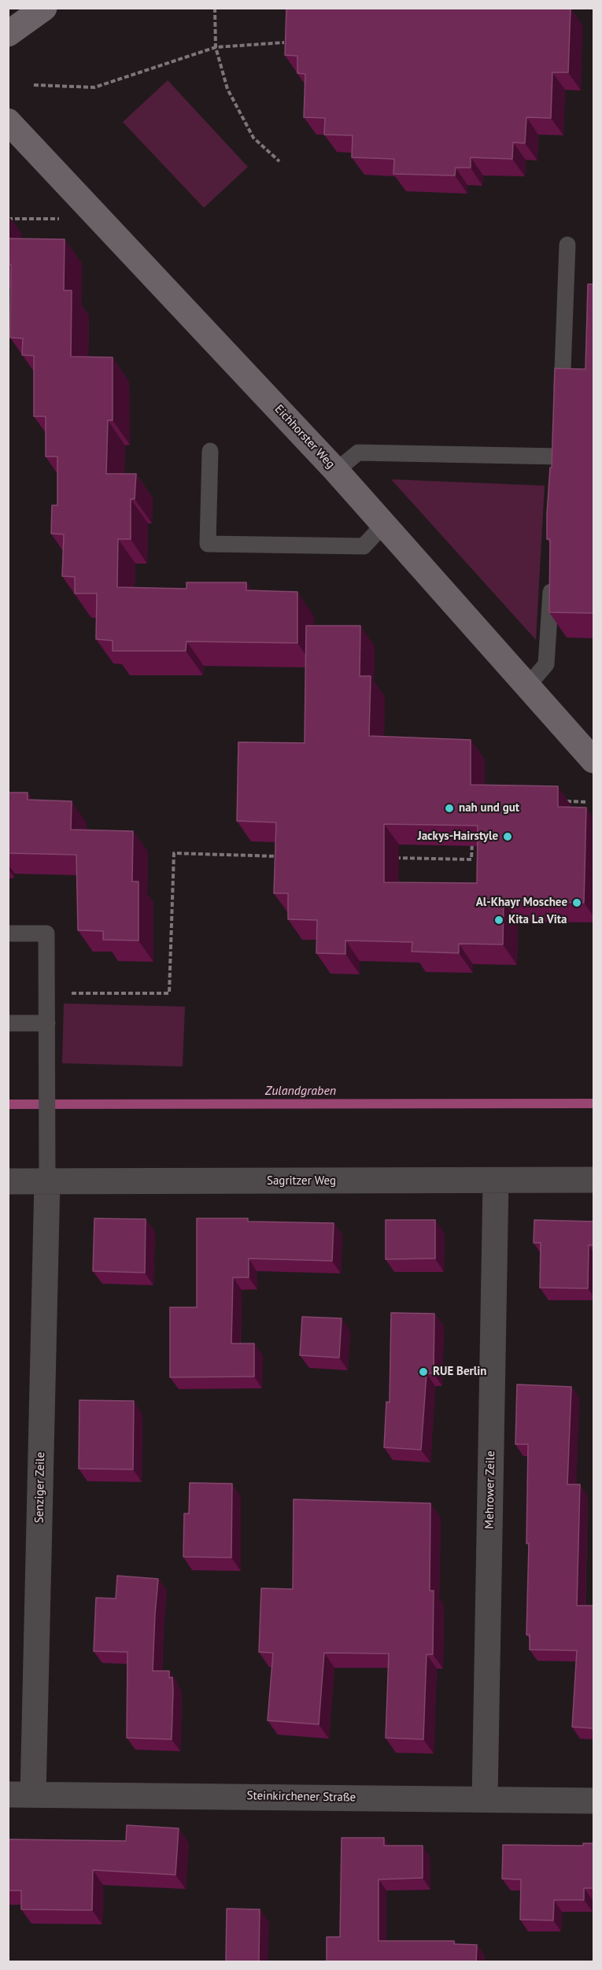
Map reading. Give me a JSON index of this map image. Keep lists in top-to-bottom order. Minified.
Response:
{"streets":{"main road":["Eichhorster Weg"],"street":["Sagritzer Weg","Senziger Zeile","Mehrower Zeile","Steinkirchener Straße"]},"crossings":[["Sagritzer Weg","Senziger Zeile"],["Sagritzer Weg","Mehrower Zeile"],["Senziger Zeile","Steinkirchener Straße"],["Mehrower Zeile","Steinkirchener Straße"]],"water":["Zulandgraben"],"places":["nah und gut","Jackys-Hairstyle","Al-Khayr Moschee","Kita La Vita","RUE Berlin"]}
